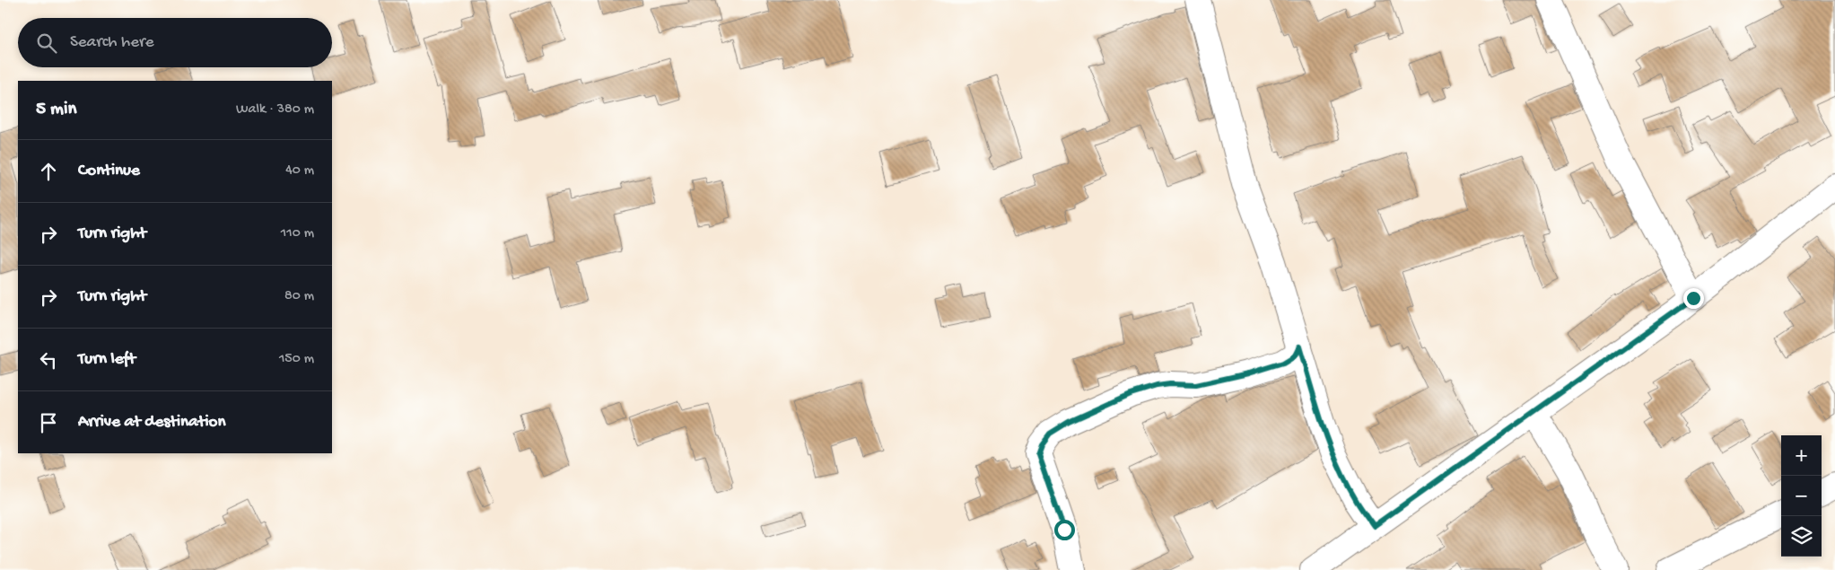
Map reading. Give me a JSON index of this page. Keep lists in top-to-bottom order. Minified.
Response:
{"page":{"search":"Search here","heading":["5 min","Walk · 380 m"],"list":[["Continue","40 m"],["Turn right","110 m"],["Turn right","80 m"],["Turn left","150 m"],"Arrive at destination"],"map_buttons":["+","−"]}}
